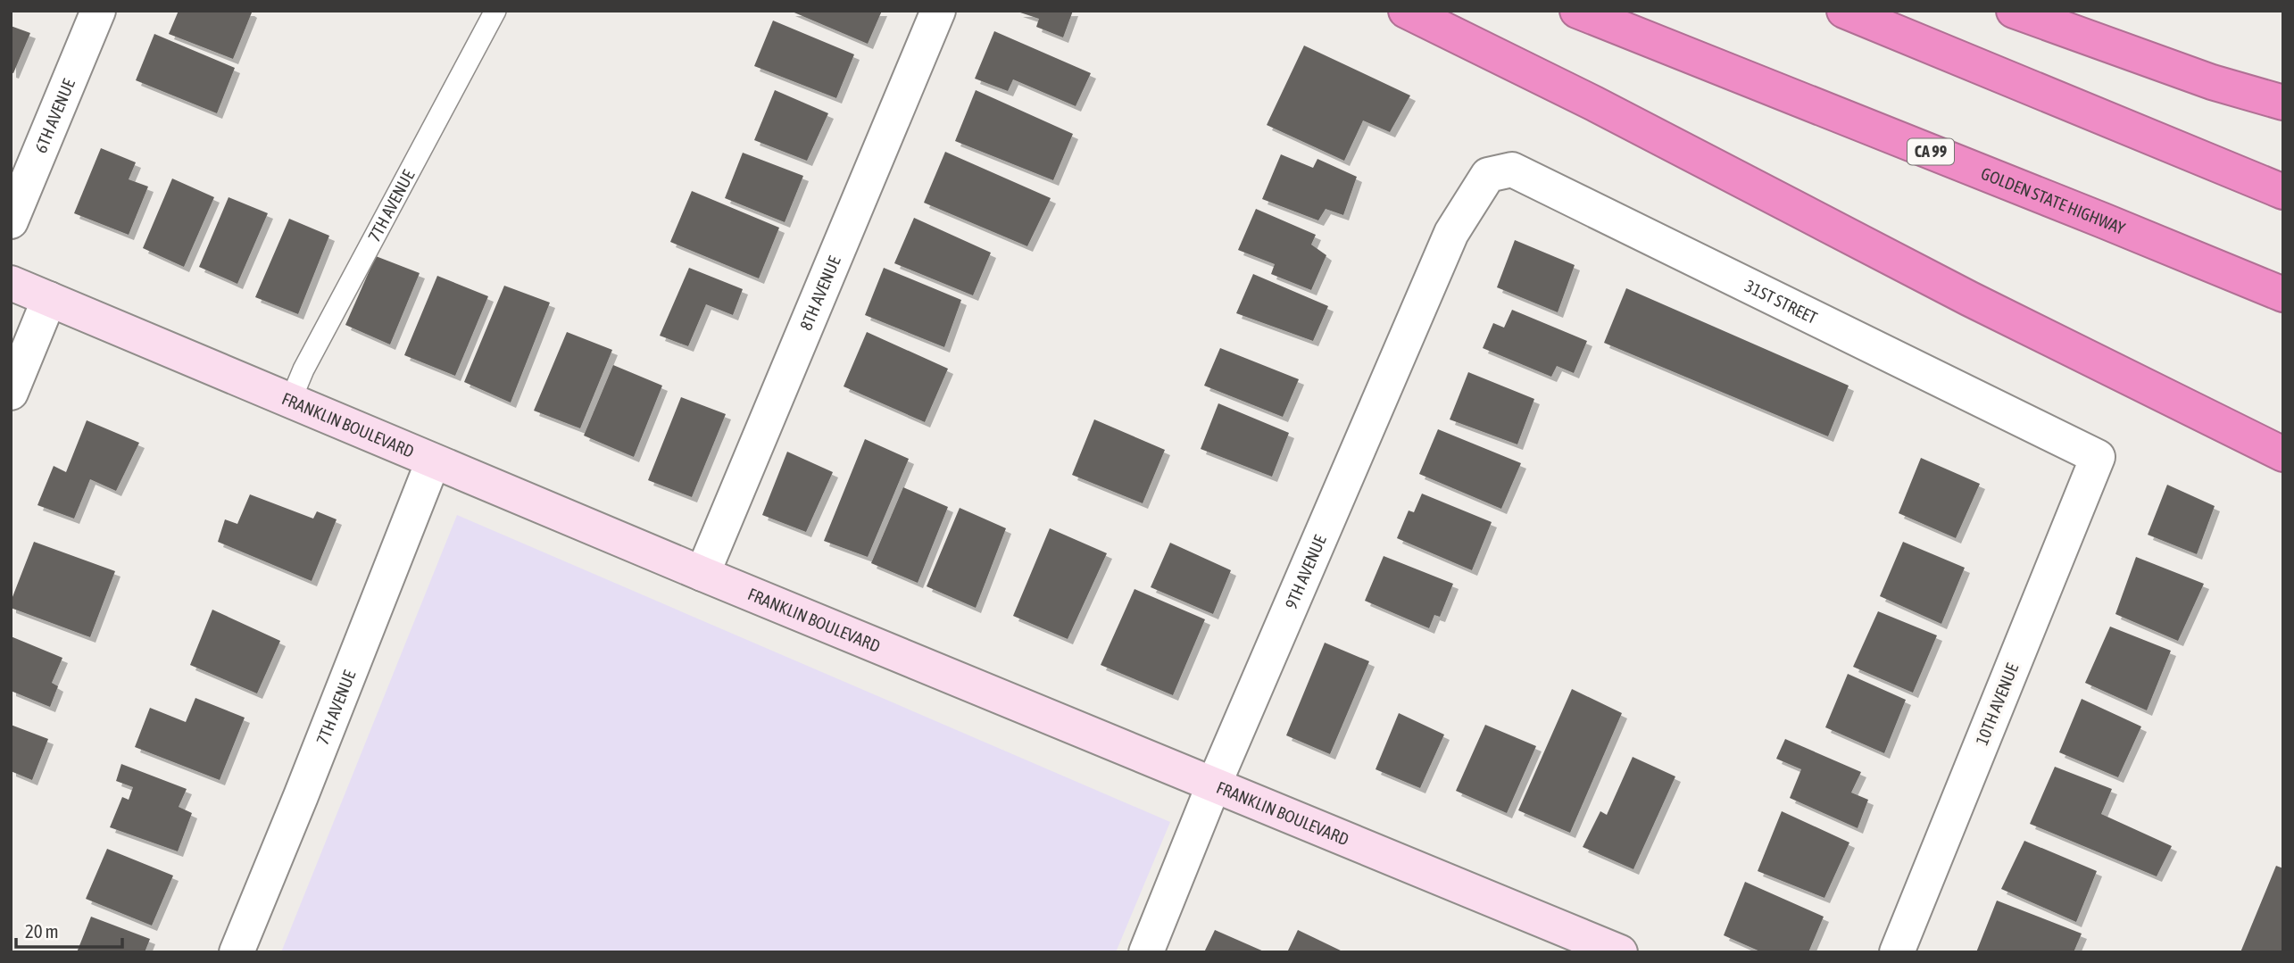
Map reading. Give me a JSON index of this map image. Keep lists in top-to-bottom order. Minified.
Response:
{"streets":{"highway":["CA 99","GOLDEN STATE HIGHWAY"],"main road":["FRANKLIN BOULEVARD"],"street":["6TH AVENUE","7TH AVENUE","8TH AVENUE","31ST STREET","9TH AVENUE","10TH AVENUE"]},"crossings":[["7TH AVENUE","FRANKLIN BOULEVARD"],["8TH AVENUE","FRANKLIN BOULEVARD"],["31ST STREET","9TH AVENUE"],["31ST STREET","10TH AVENUE"],["FRANKLIN BOULEVARD","9TH AVENUE"]],"scale_bar":"20 m"}
